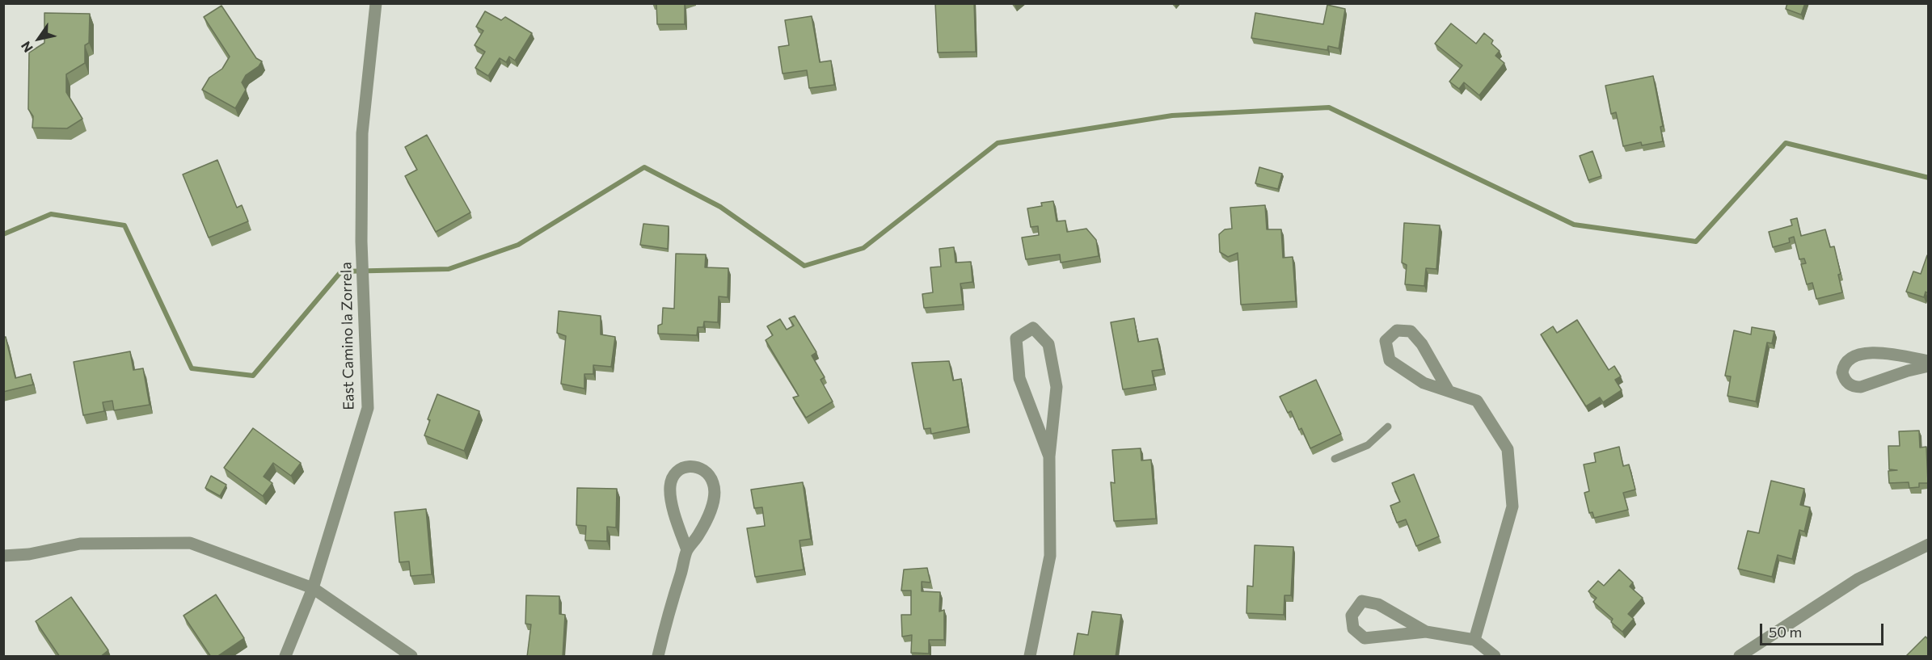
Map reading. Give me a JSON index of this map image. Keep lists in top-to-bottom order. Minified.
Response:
{"streets":{"street":["East Camino la Zorrela"]},"scale_bar":"50 m","north":"bottom left"}
